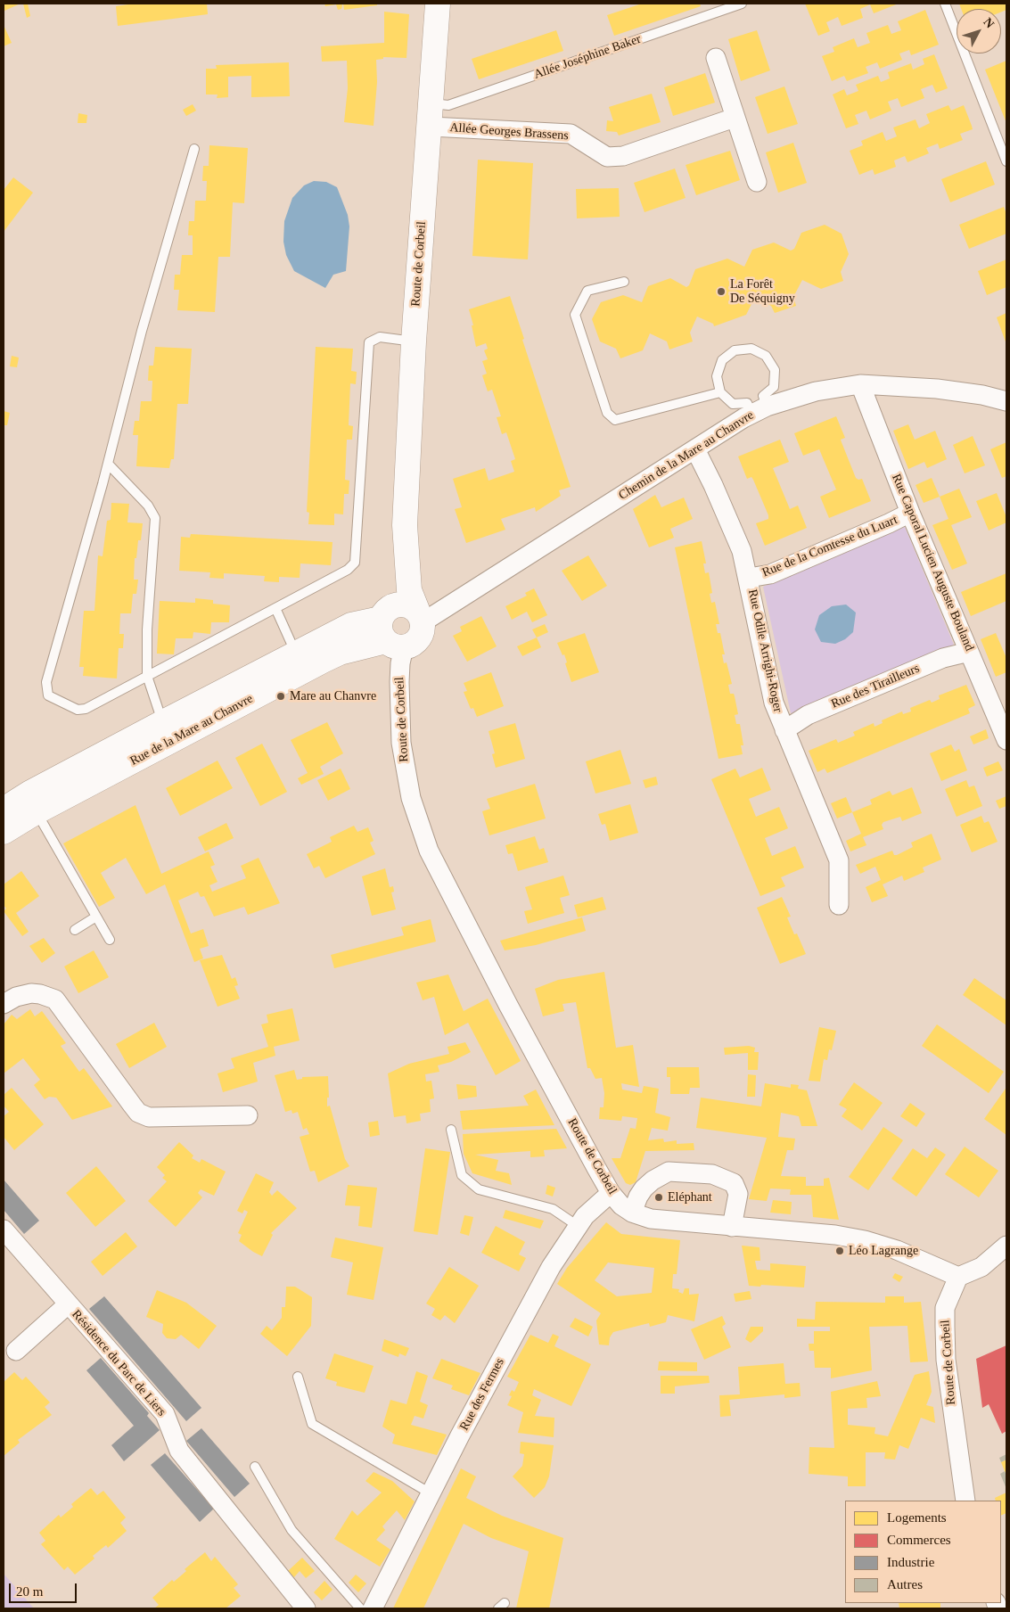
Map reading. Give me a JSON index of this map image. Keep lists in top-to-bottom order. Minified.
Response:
{"streets":{"main road":["Route de Corbeil","Rue de la Mare au Chanvre"],"street":["Allée Georges Brassens","Chemin de la Mare au Chanvre","Rue de la Comtesse du Luart","Rue Caporal Lucien Auguste Bouland","Rue Odile Arrighi-Roger","Rue des Tirailleurs","Résidence du Parc de Liers","Rue des Fermes"],"lane":["Allée Joséphine Baker"]},"crossings":[["Allée Joséphine Baker","Route de Corbeil"],["Allée Georges Brassens","Route de Corbeil"],["Route de Corbeil","Chemin de la Mare au Chanvre"],["Route de Corbeil","Rue de la Mare au Chanvre"],["Route de Corbeil","Rue des Fermes"],["Chemin de la Mare au Chanvre","Rue Caporal Lucien Auguste Bouland"],["Chemin de la Mare au Chanvre","Rue Odile Arrighi-Roger"],["Chemin de la Mare au Chanvre","Rue de la Mare au Chanvre"],["Rue de la Comtesse du Luart","Rue Caporal Lucien Auguste Bouland"],["Rue de la Comtesse du Luart","Rue Odile Arrighi-Roger"],["Rue Caporal Lucien Auguste Bouland","Rue des Tirailleurs"],["Rue Odile Arrighi-Roger","Rue des Tirailleurs"]],"places":["La Forêt De Séquigny","Mare au Chanvre","Eléphant","Léo Lagrange"],"legend":["Logements","Commerces","Industrie","Autres"],"scale_bar":"20 m","north":"top right"}
